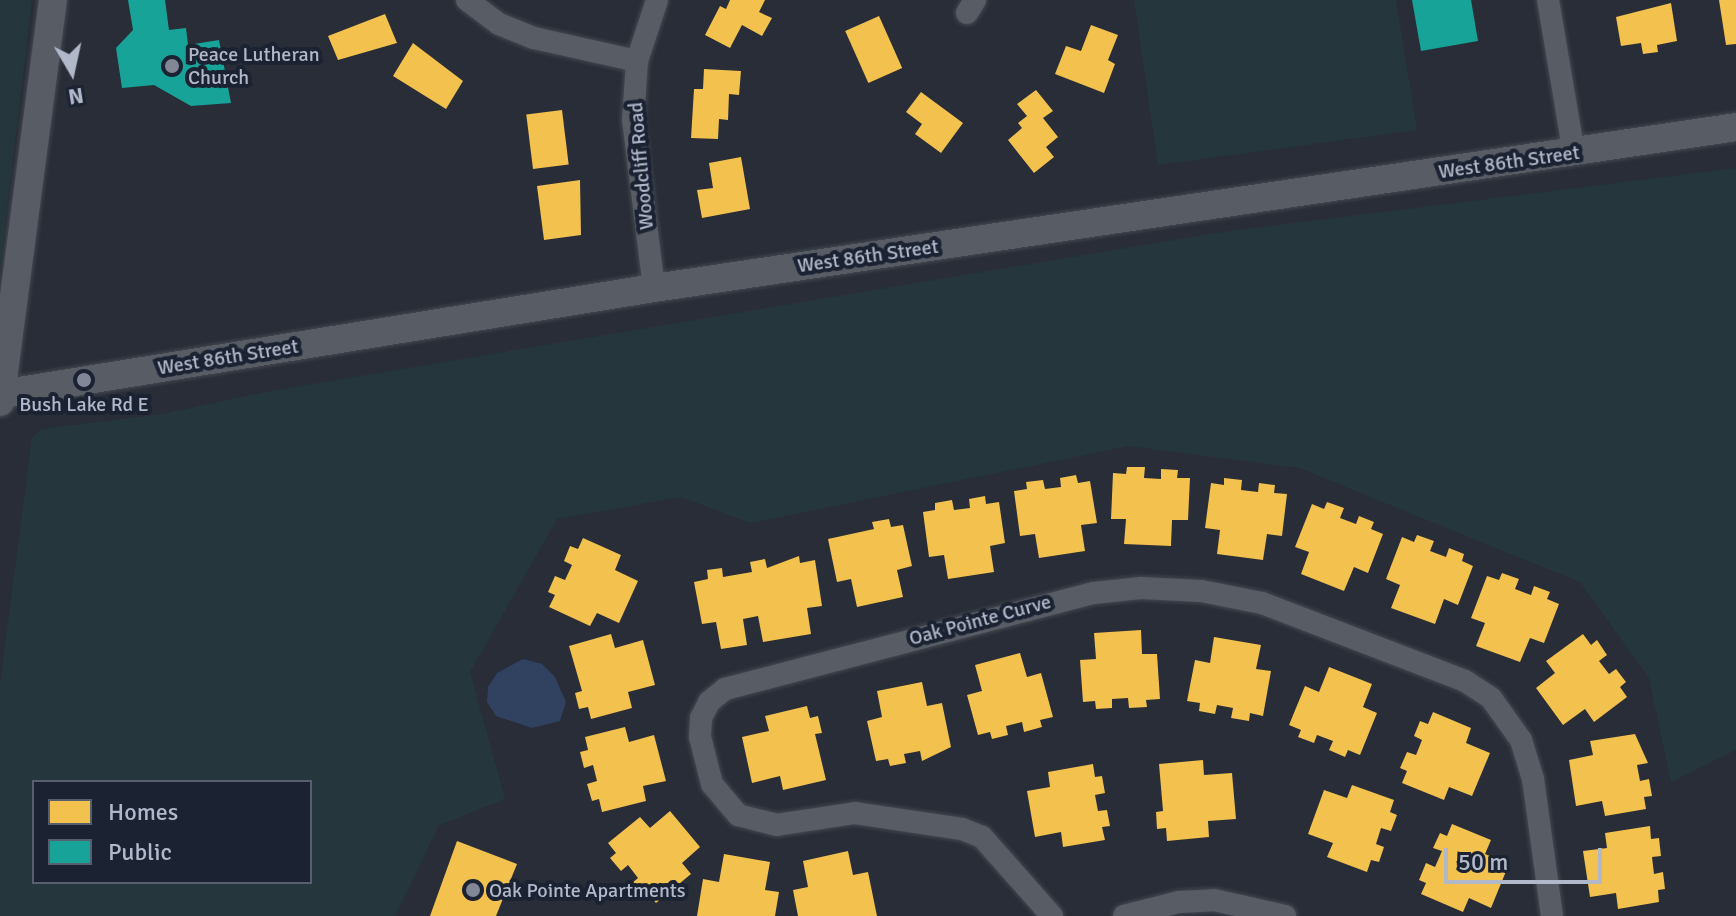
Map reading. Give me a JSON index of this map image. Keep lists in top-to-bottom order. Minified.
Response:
{"streets":{"street":["West 86th Street","Woodcliff Road","Oak Pointe Curve"]},"crossings":[["West 86th Street","Woodcliff Road"]],"places":["Peace Lutheran Church","Bush Lake Rd E","Oak Pointe Apartments"],"legend":["Homes","Public"],"scale_bar":"50 m","north":"bottom"}
